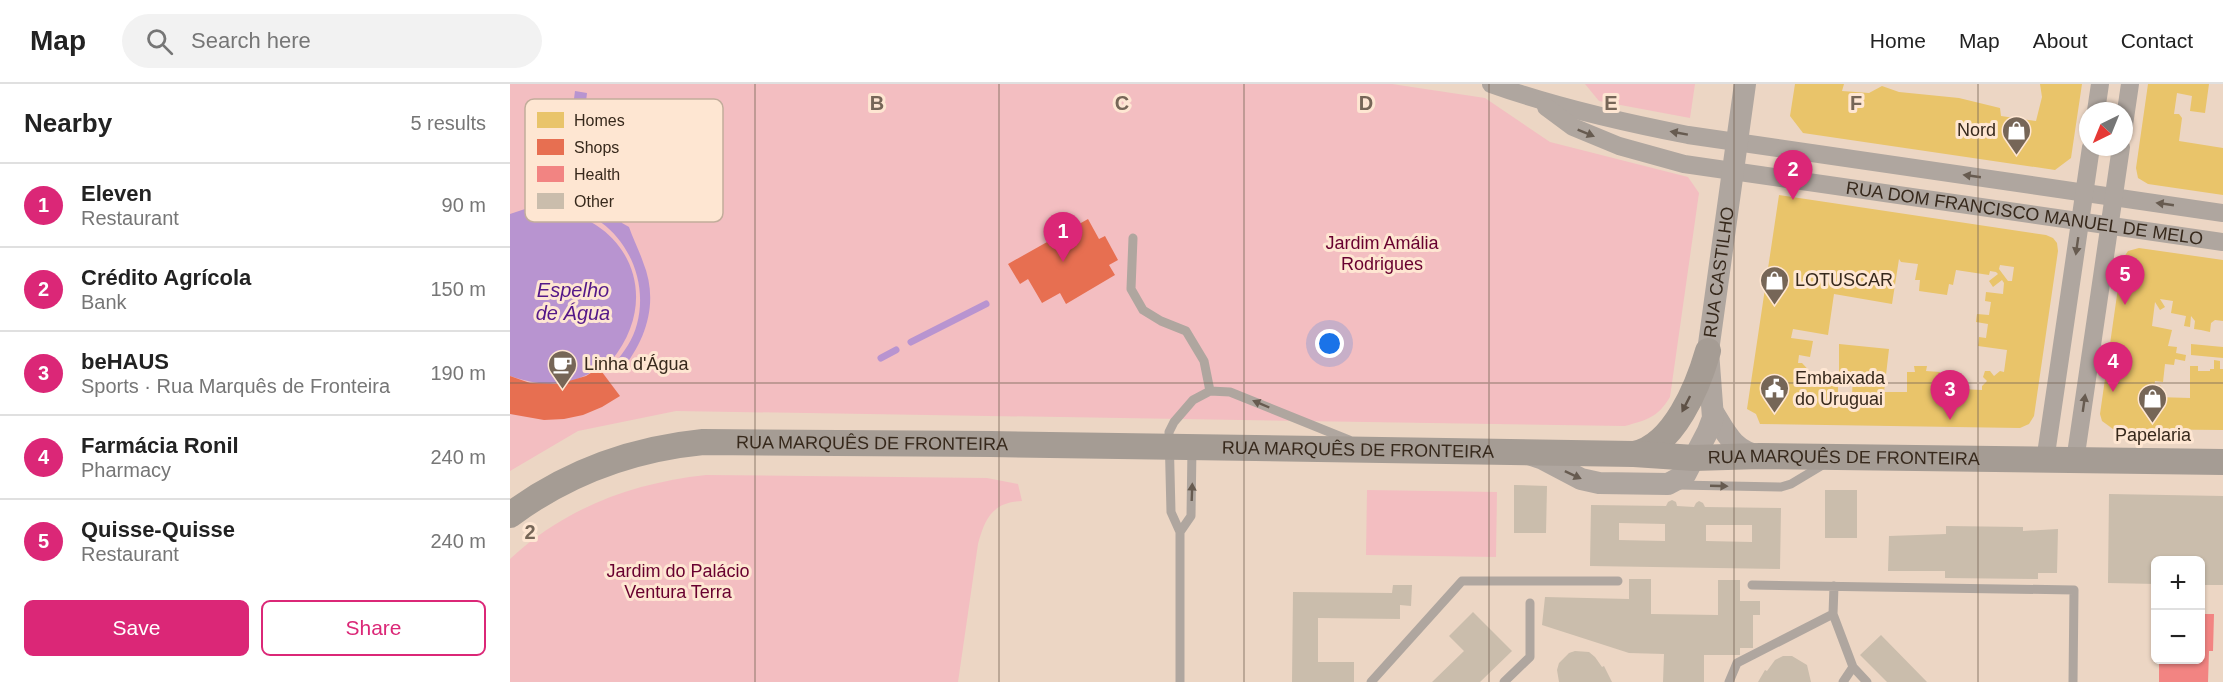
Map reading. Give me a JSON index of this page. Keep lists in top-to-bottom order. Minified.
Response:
{"streets":{"main road":["RUA MARQUÊS DE FRONTEIRA"],"street":["RUA DOM FRANCISCO MANUEL DE MELO","RUA CASTILHO"]},"crossings":[["RUA DOM FRANCISCO MANUEL DE MELO","RUA CASTILHO"],["RUA CASTILHO","RUA MARQUÊS DE FRONTEIRA"]],"water":["Espelho de Água"],"parks":["Jardim Amália Rodrigues","Jardim do Palácio Ventura Terra"],"places":{"shop":["Nord","LOTUSCAR","Papelaria"],"cafe":["Linha d'Água"],"public building":["Embaixada do Uruguai"]},"legend":["Homes","Shops","Health","Other"],"north":"bottom left","page":{"header":"Map","search":"Search here","nav":["Home","Map","About","Contact"],"heading":["Nearby","5 results"],"pins":["2","1","5","4","3"],"list":[{"mark":"1","name":"Eleven","note":"Restaurant","value":"90 m"},{"mark":"2","name":"Crédito Agrícola","note":"Bank","value":"150 m"},{"mark":"3","name":"beHAUS","note":"Sports · Rua Marquês de Fronteira","value":"190 m"},{"mark":"4","name":"Farmácia Ronil","note":"Pharmacy","value":"240 m"},{"mark":"5","name":"Quisse-Quisse","note":"Restaurant","value":"240 m"}],"map_buttons":["+","−"],"buttons":["Save","Share"]},"grid":{"columns":["B","C","D","E","F"],"rows":["2"]}}
